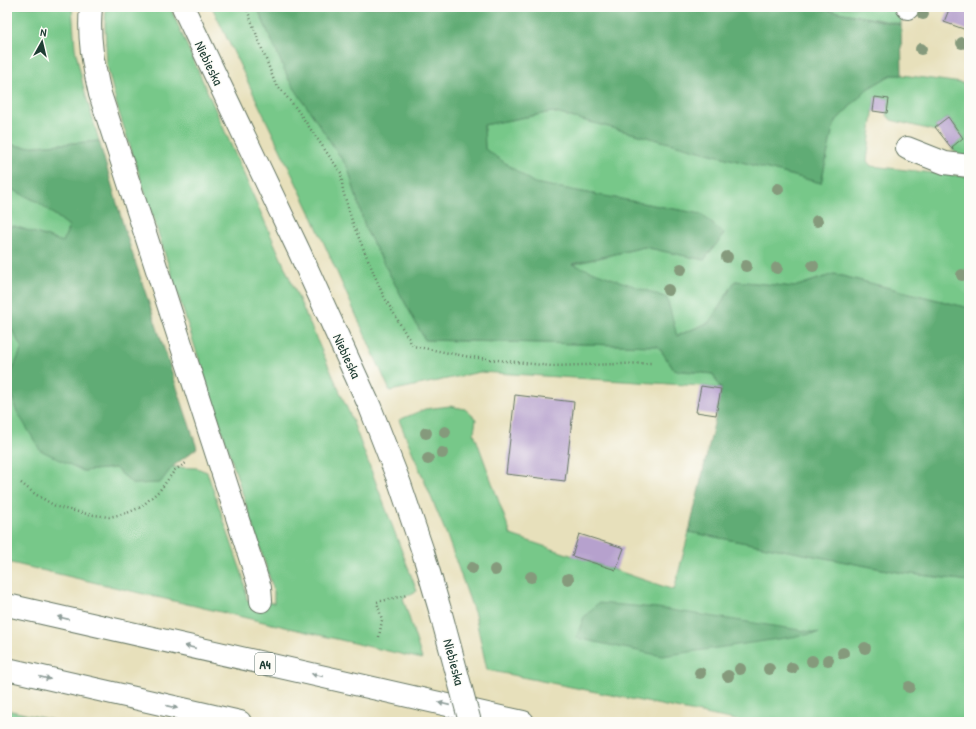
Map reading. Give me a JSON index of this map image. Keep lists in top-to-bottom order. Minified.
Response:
{"streets":{"main road":["Niebieska","A4"]},"north":"top"}
